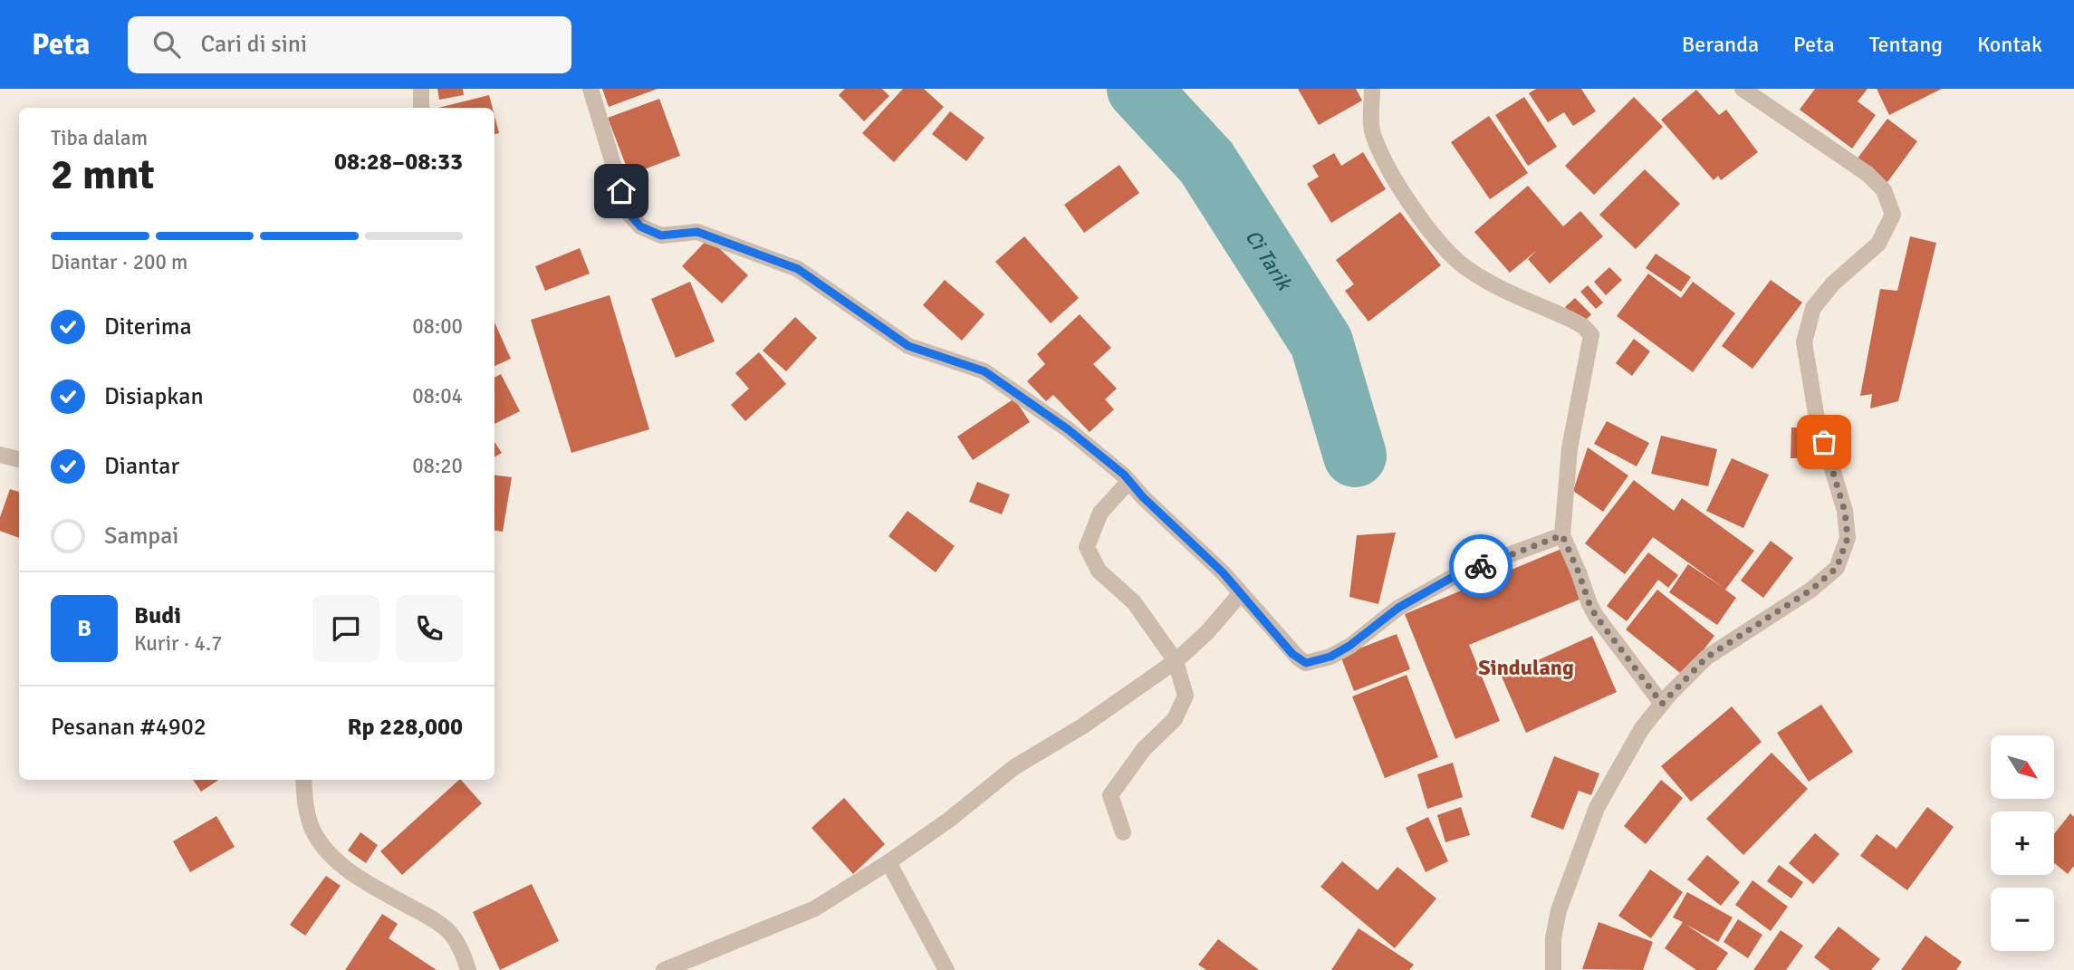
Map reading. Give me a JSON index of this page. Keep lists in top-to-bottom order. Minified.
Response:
{"districts":["Sindulang"],"water":["Ci Tarik"],"north":"bottom right","page":{"header":"Peta","search":"Cari di sini","nav":["Beranda","Peta","Tentang","Kontak"],"heading":["2 mnt","Tiba dalam","08:28–08:33"],"panel":["Budi","Kurir · 4.7","Pesanan #4902","Rp 228,000"],"bar":"Diantar · 200 m","list":[["Diterima","08:00"],["Disiapkan","08:04"],["Diantar","08:20"],"Sampai"],"round":"B","map_buttons":["+","−"]}}
